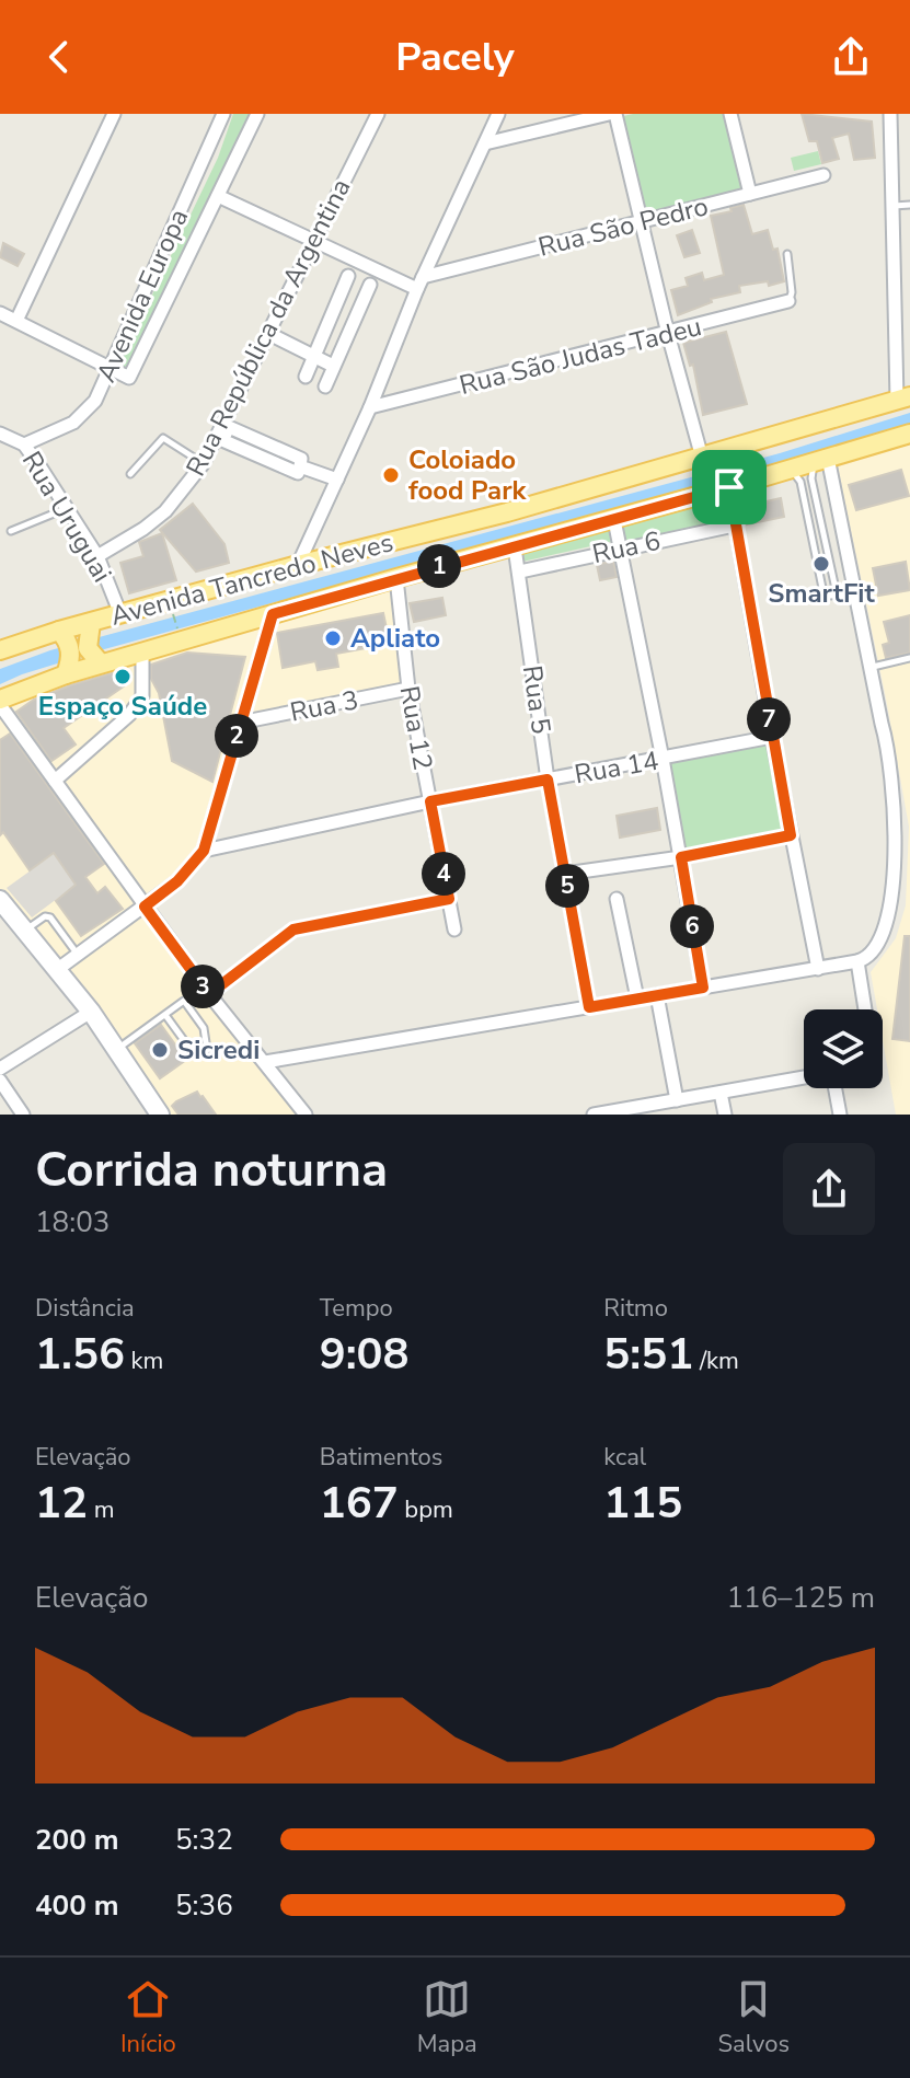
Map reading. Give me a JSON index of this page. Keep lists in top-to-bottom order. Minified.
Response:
{"streets":{"main road":["Avenida Tancredo Neves"],"street":["Rua São Pedro","Avenida Europa","Rua República da Argentina","Rua São Judas Tadeu","Rua Uruguai","Rua 6","Rua 5","Rua 3","Rua 12","Rua 14"]},"crossings":[["Avenida Europa","Rua Uruguai"],["Rua República da Argentina","Rua Uruguai"],["Rua Uruguai","Avenida Tancredo Neves"],["Rua 6","Rua 5"],["Avenida Tancredo Neves","Rua 5"],["Avenida Tancredo Neves","Rua 12"],["Rua 5","Rua 14"],["Rua 3","Rua 12"],["Rua 12","Rua 14"]],"places":["Coloiado food Park","SmartFit","Apliato","Espaço Saúde","Sicredi"],"page":{"header":"Pacely","pins":["1","7","2","4","5","6","3"],"heading":["Corrida noturna","18:03"],"stats":[["Distância","1.56 km"],["Tempo","9:08"],["Ritmo","5:51 /km"],["Elevação","12 m"],["Batimentos","167 bpm"],["kcal","115"]],"chart":["Elevação","116–125 m"],"list":[{"name":"200 m","note":"5:32"},{"name":"400 m","note":"5:36"}],"tabs":["Início","Mapa","Salvos"]}}
